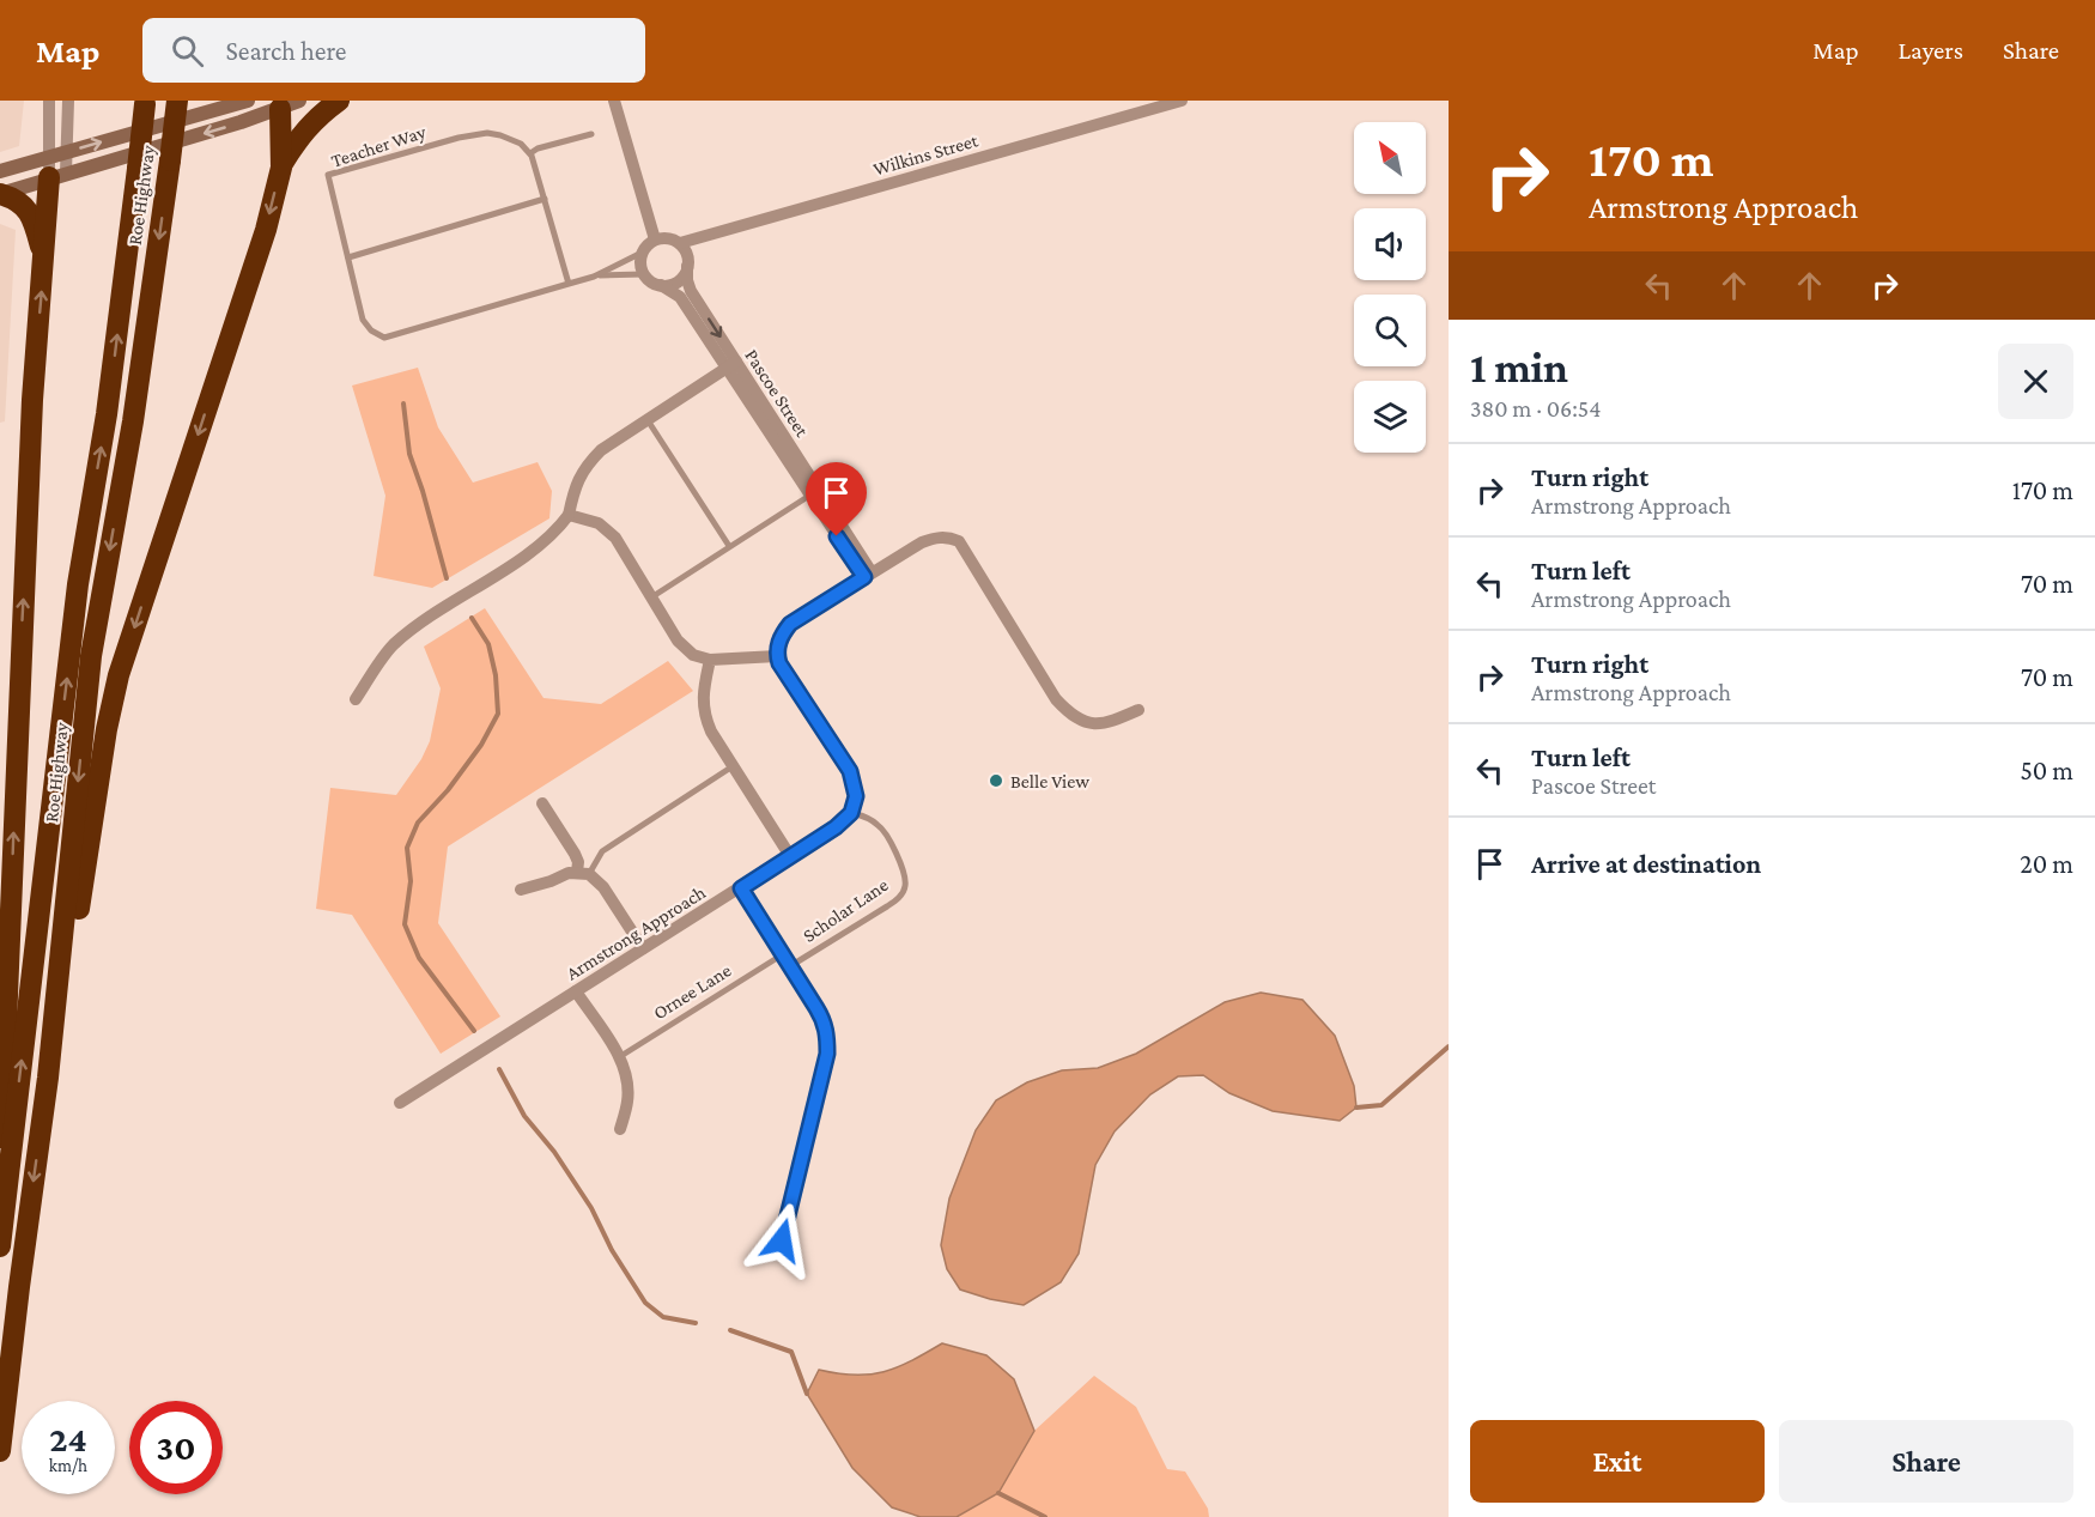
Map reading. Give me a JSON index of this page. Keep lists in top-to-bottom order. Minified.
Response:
{"streets":{"highway":["Roe Highway"],"street":["Wilkins Street","Pascoe Street","Armstrong Approach"],"lane":["Teacher Way","Scholar Lane","Ornee Lane"]},"crossings":[["Teacher Way","Wilkins Street"],["Teacher Way","Pascoe Street"],["Wilkins Street","Pascoe Street"],["Scholar Lane","Armstrong Approach"]],"places":["Belle View"],"north":"top left","page":{"header":"Map","search":"Search here","nav":["Map","Layers","Share"],"turn":["170 m","Armstrong Approach"],"heading":["1 min","380 m · 06:54"],"list":[{"name":"Turn right","note":"Armstrong Approach","value":"170 m"},{"name":"Turn left","note":"Armstrong Approach","value":"70 m"},{"name":"Turn right","note":"Armstrong Approach","value":"70 m"},{"name":"Turn left","note":"Pascoe Street","value":"50 m"},{"name":"Arrive at destination","value":"20 m"}],"speed":"24 km/h","limit":"30","buttons":["Exit","Share"]}}
